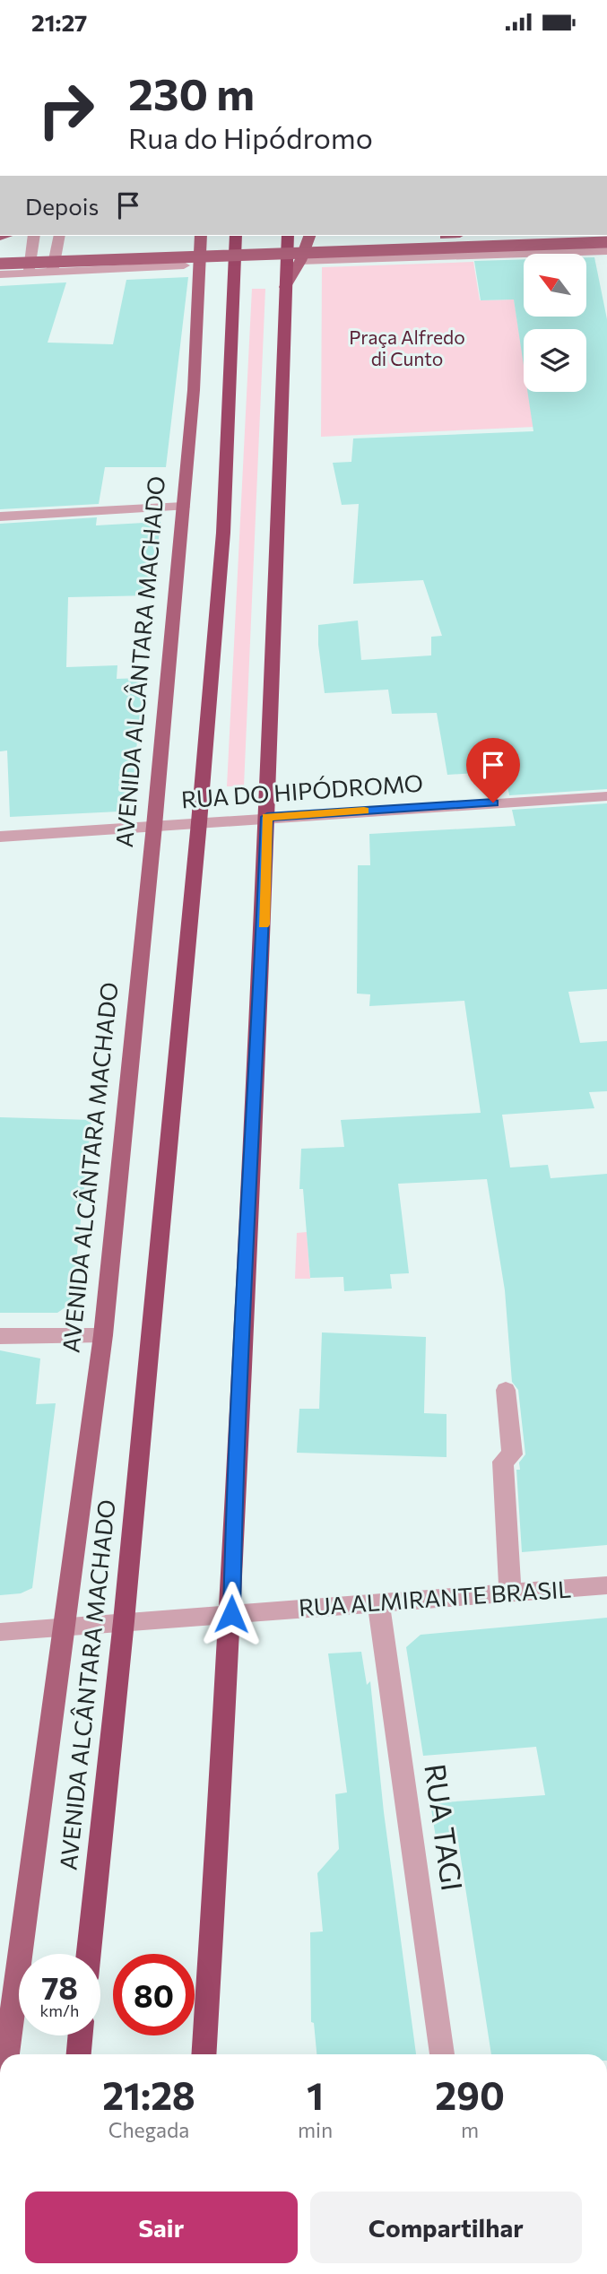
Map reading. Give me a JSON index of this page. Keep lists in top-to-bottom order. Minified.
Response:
{"streets":{"highway":["AVENIDA ALCÂNTARA MACHADO"],"street":["RUA DO HIPÓDROMO","RUA ALMIRANTE BRASIL","RUA TAGI"]},"crossings":[["AVENIDA ALCÂNTARA MACHADO","RUA DO HIPÓDROMO"],["AVENIDA ALCÂNTARA MACHADO","RUA ALMIRANTE BRASIL"],["RUA ALMIRANTE BRASIL","RUA TAGI"]],"parks":["Praça Alfredo di Cunto"],"north":"top left","page":{"status":"21:27","turn":["230 m","Rua do Hipódromo"],"then":"Depois","speed":"78 km/h","limit":"80","eta":["21:28","Chegada","1","min","290","m"],"buttons":["Sair","Compartilhar"]}}
